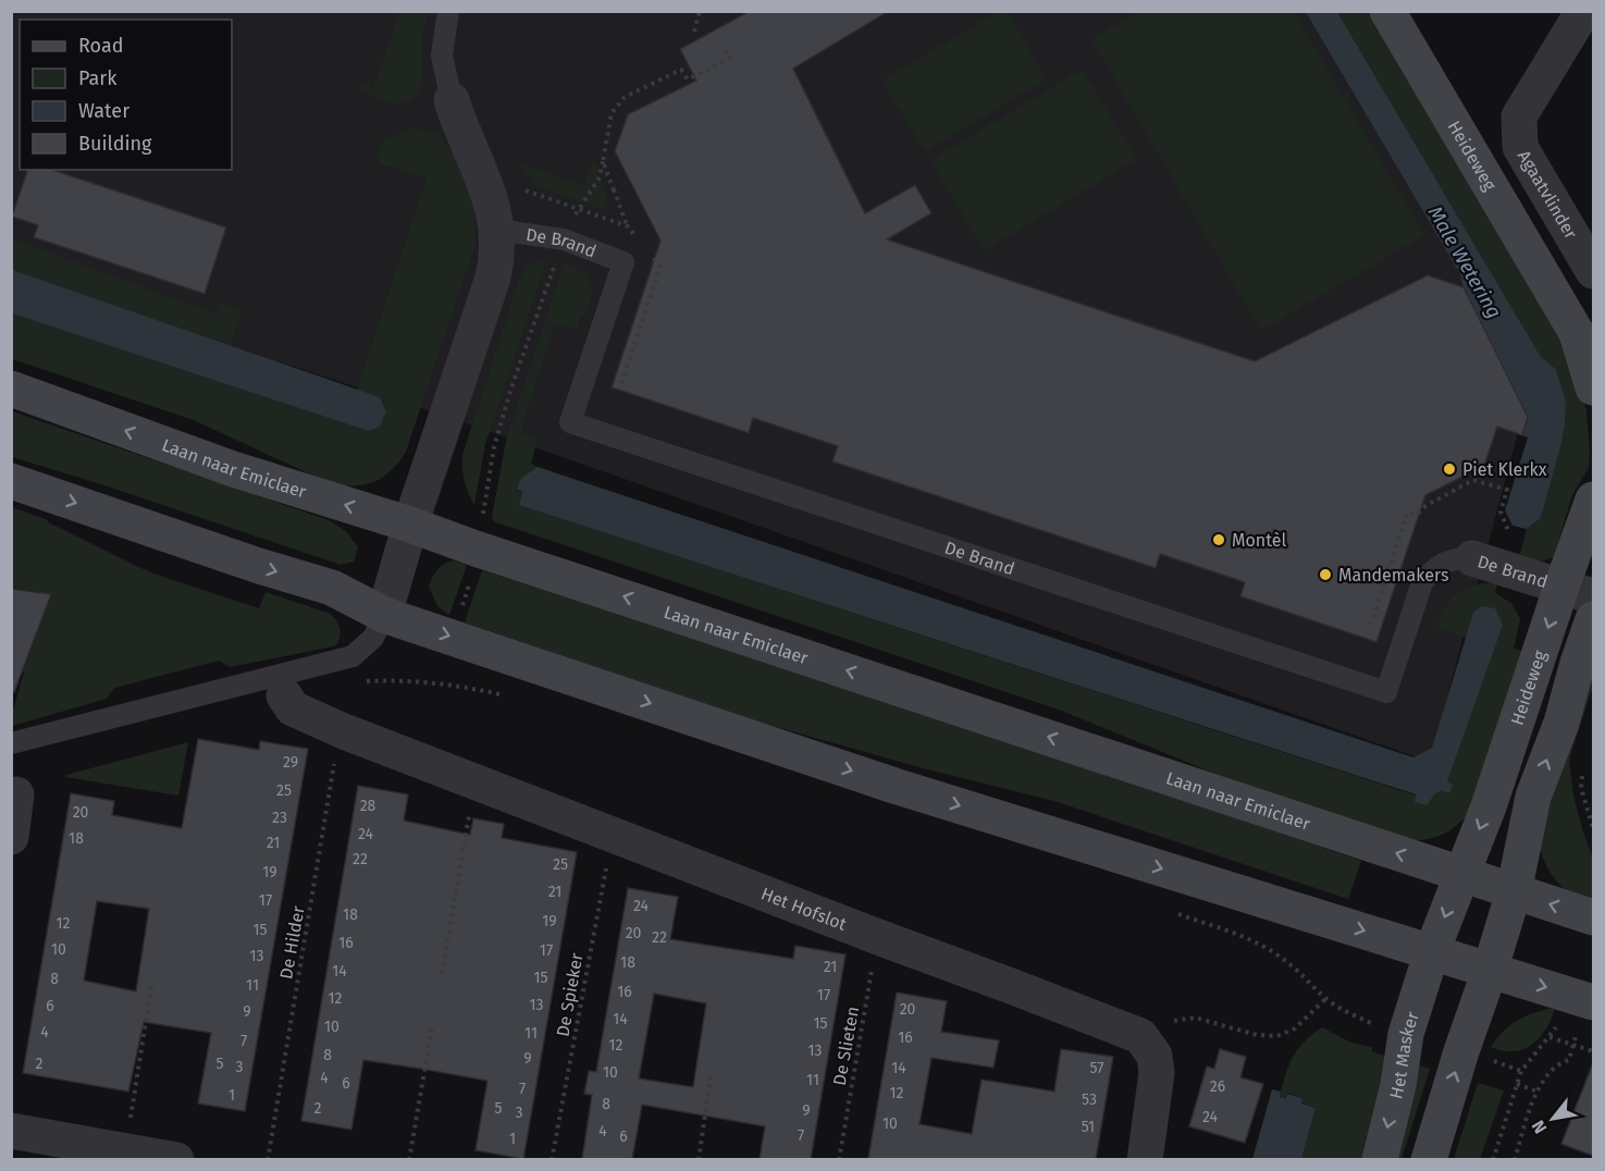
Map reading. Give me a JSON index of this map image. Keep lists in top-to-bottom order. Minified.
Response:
{"streets":{"main road":["Heideweg","Laan naar Emiclaer","Het Masker"],"street":["Agaatvlinder","De Brand","Het Hofslot"],"path":["De Hilder","De Spieker","De Slieten"]},"crossings":[["Heideweg","De Brand"],["Heideweg","Laan naar Emiclaer"],["De Brand","Laan naar Emiclaer"],["Het Hofslot","De Hilder"],["Het Hofslot","De Spieker"],["Het Hofslot","De Slieten"]],"water":["Male Wetering"],"places":["Piet Klerkx","Montèl","Mandemakers"],"house_numbers":["29","25","28","20","23","24","18","21","22","25","19","21","17","24","18","19","12","15","20","22","16","10","17","13","18","21","14","15","8","11","16","17","12","13","6","20","9","14","15","10","4","11","16","7","12","13","8","9","2","5","3","14","57","10","4","11","6","26","7","12","1","53","8","2","5","9","3","24","10","51","4","7","6","1"],"legend":["Road","Park","Water","Building"],"north":"bottom left"}
